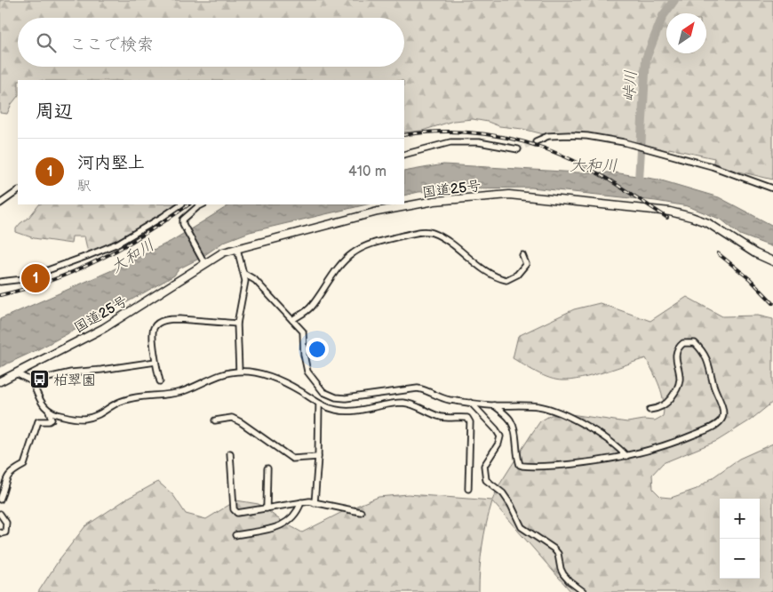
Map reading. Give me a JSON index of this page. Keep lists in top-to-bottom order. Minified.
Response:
{"streets":{"highway":["国道25号"]},"water":["峠川","大和川"],"places":{"bus stop":["柏翠園"]},"north":"top right","page":{"search":"ここで検索","heading":"周辺","list":[{"mark":"1","name":"河内堅上","note":"駅","value":"410 m"}],"pins":"1","map_buttons":["+","−"]}}
